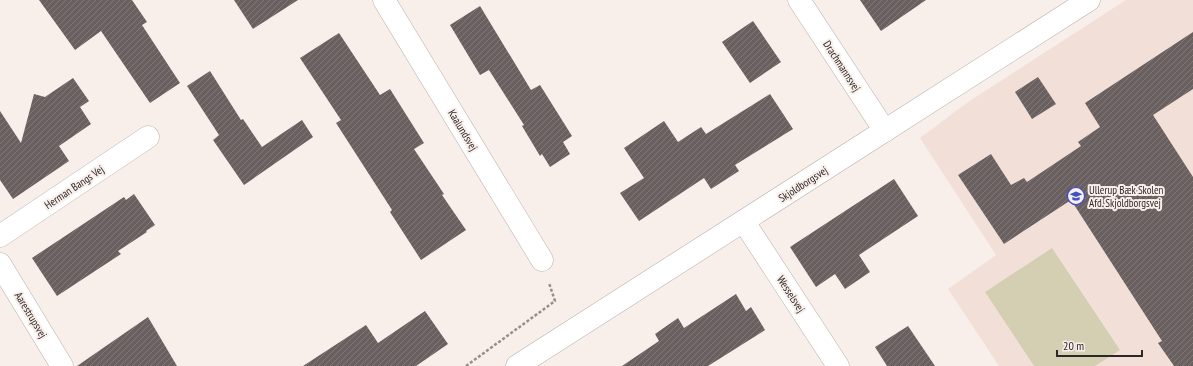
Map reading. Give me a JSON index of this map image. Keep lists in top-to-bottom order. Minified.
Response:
{"streets":{"street":["Drachmannsvej","Kaalundsvej","Skjoldborgsvej","Herman Bangs Vej","Wesselsvej","Aarestrupsvej"]},"crossings":[["Drachmannsvej","Skjoldborgsvej"],["Skjoldborgsvej","Wesselsvej"]],"places":{"school or university":["Ullerup Bæk Skolen Afd. Skjoldborgsvej"]},"scale_bar":"20 m"}
